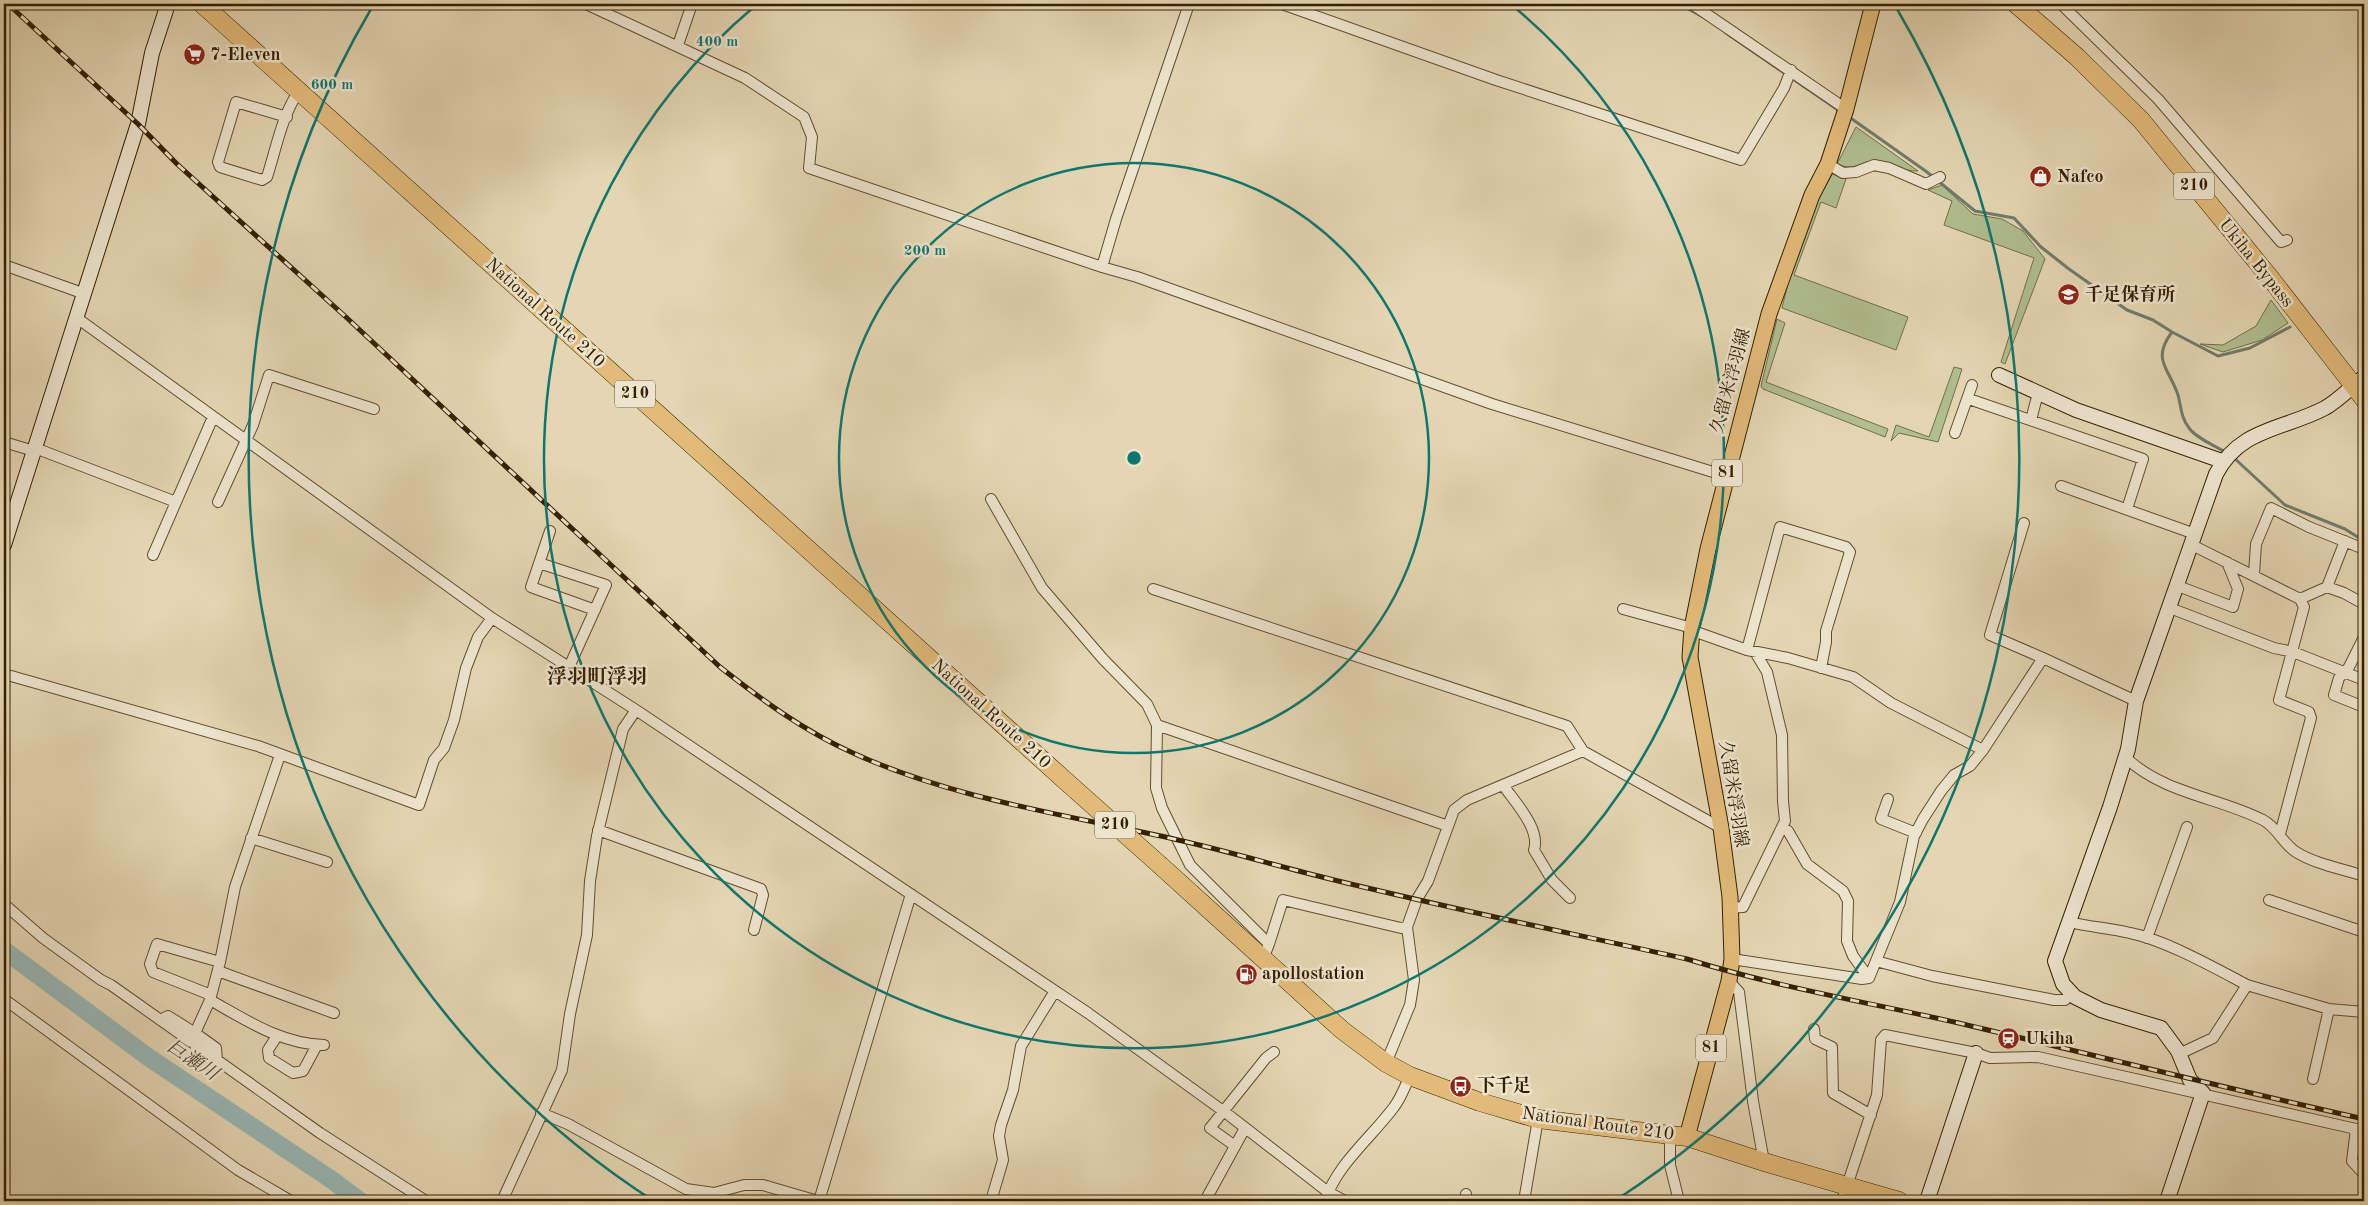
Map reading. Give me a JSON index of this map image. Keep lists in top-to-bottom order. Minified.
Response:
{"streets":{"highway":["210","Ukiha Bypass","National Route 210"],"main road":["久留米浮羽線","81"]},"crossings":[["National Route 210","81"],["久留米浮羽線","81"]],"districts":["浮羽町浮羽"],"water":["巨瀬川"],"places":{"supermarket":["7-Eleven"],"shop":["Nafco"],"school or university":["千足保育所"],"fuel station":["apollostation"],"station":["Ukiha"],"bus stop":["下千足"]},"rings":["400 m","600 m","200 m"]}
